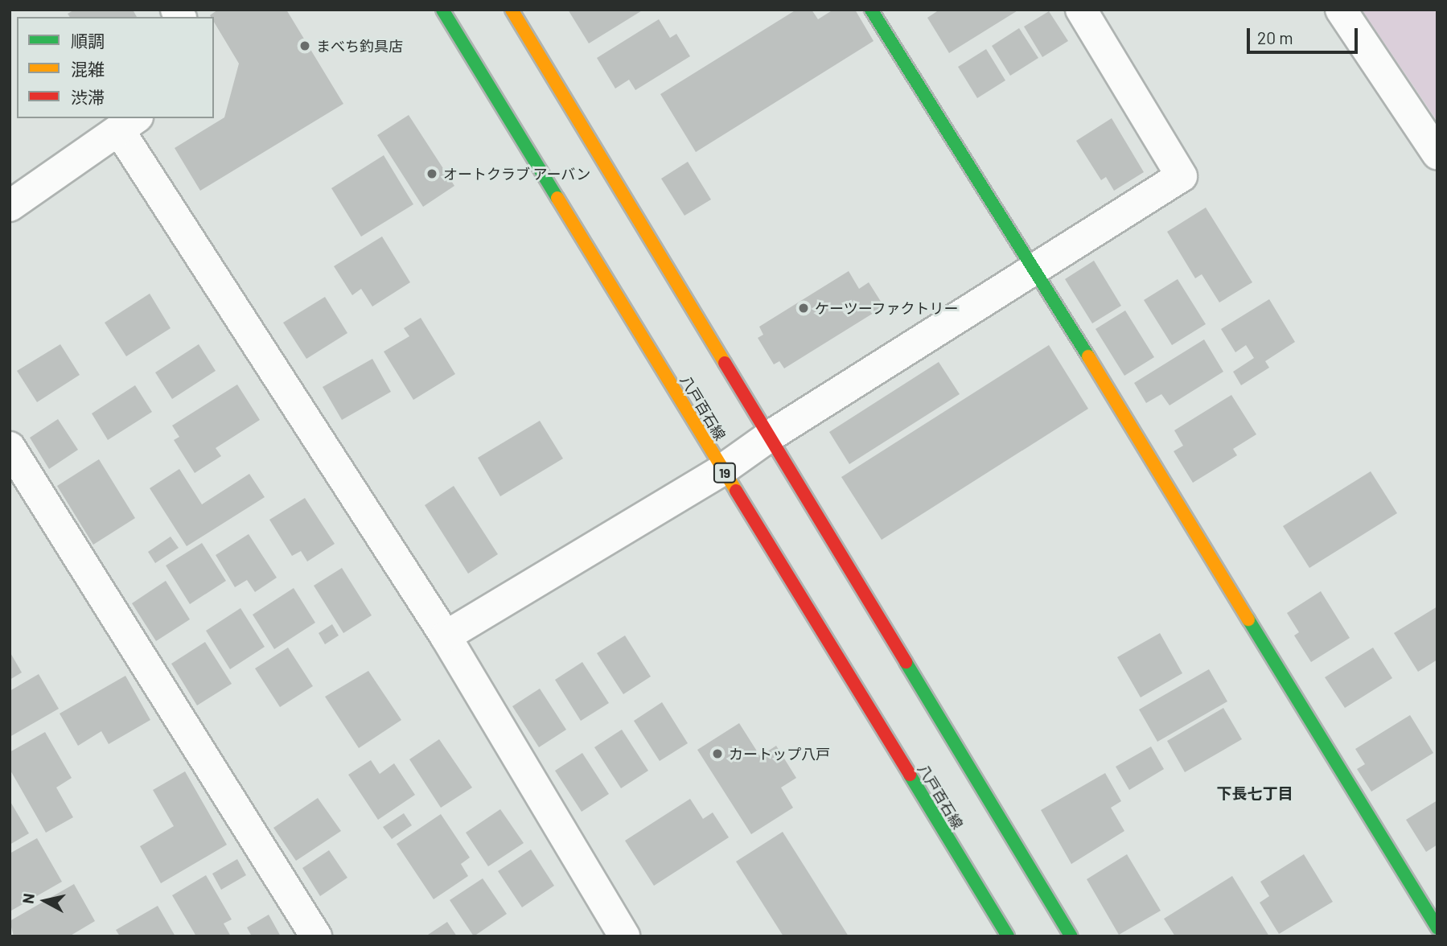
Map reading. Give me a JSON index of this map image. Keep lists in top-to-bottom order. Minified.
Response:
{"streets":{"main road":["八戸百石線","19"]},"districts":["下長七丁目"],"places":["まべち釣具店","オートクラブ アーバン","ケーツーファクトリー","カートップ八戸"],"legend":["順調","混雑","渋滞"],"scale_bar":"20 m","north":"left"}
